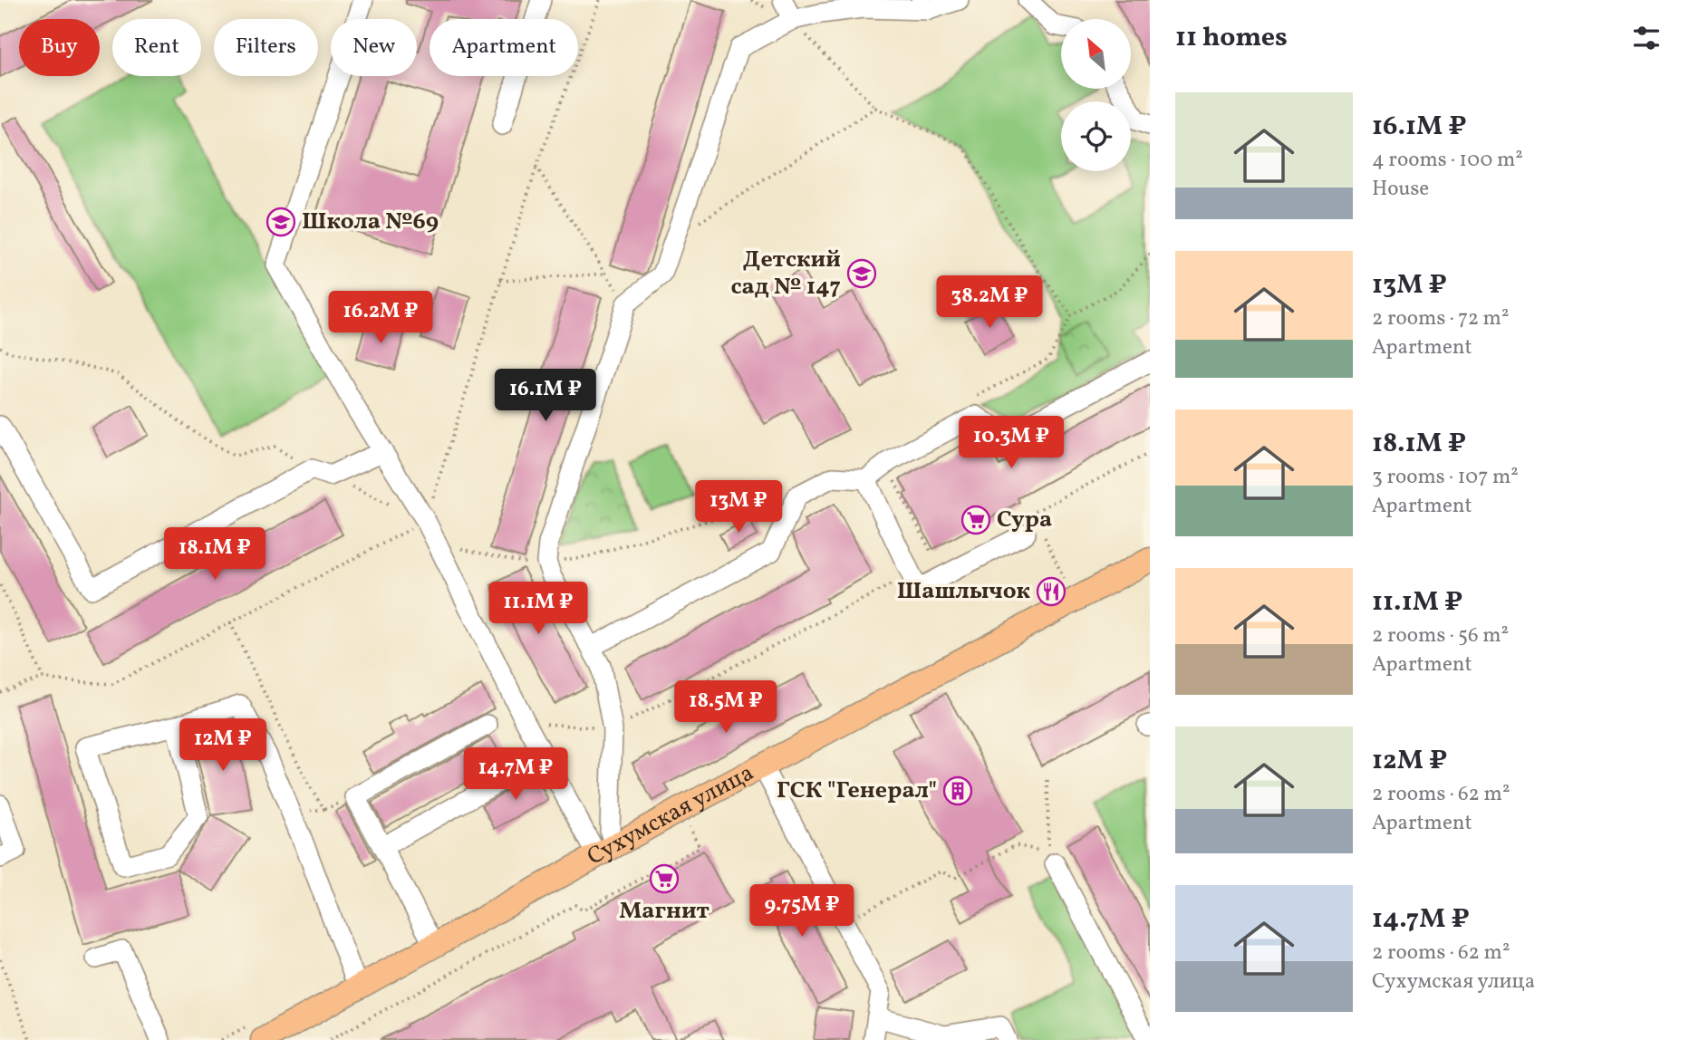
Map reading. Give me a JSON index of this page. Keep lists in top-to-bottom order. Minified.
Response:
{"streets":{"main road":["Сухумская улица"]},"places":{"school or university":["Школа №69","Детский сад № 147"],"supermarket":["Сура","Магнит"],"restaurant":["Шашлычок"],"building":["ГСК \"Генерал\""]},"north":"top left","page":{"heading":"11 homes","chip":["Buy","Rent","Filters","New","Apartment"],"list":[{"name":"16.1M ₽","note":"4 rooms · 100 m² · House"},{"name":"13M ₽","note":"2 rooms · 72 m² · Apartment"},{"name":"18.1M ₽","note":"3 rooms · 107 m² · Apartment"},{"name":"11.1M ₽","note":"2 rooms · 56 m² · Apartment"},{"name":"12M ₽","note":"2 rooms · 62 m² · Apartment"},{"name":"14.7M ₽","note":"2 rooms · 62 m² · Сухумская улица"}],"price":["38.2M ₽","16.2M ₽","16.1M ₽","10.3M ₽","13M ₽","18.1M ₽","11.1M ₽","18.5M ₽","12M ₽","14.7M ₽","9.75M ₽"]}}
